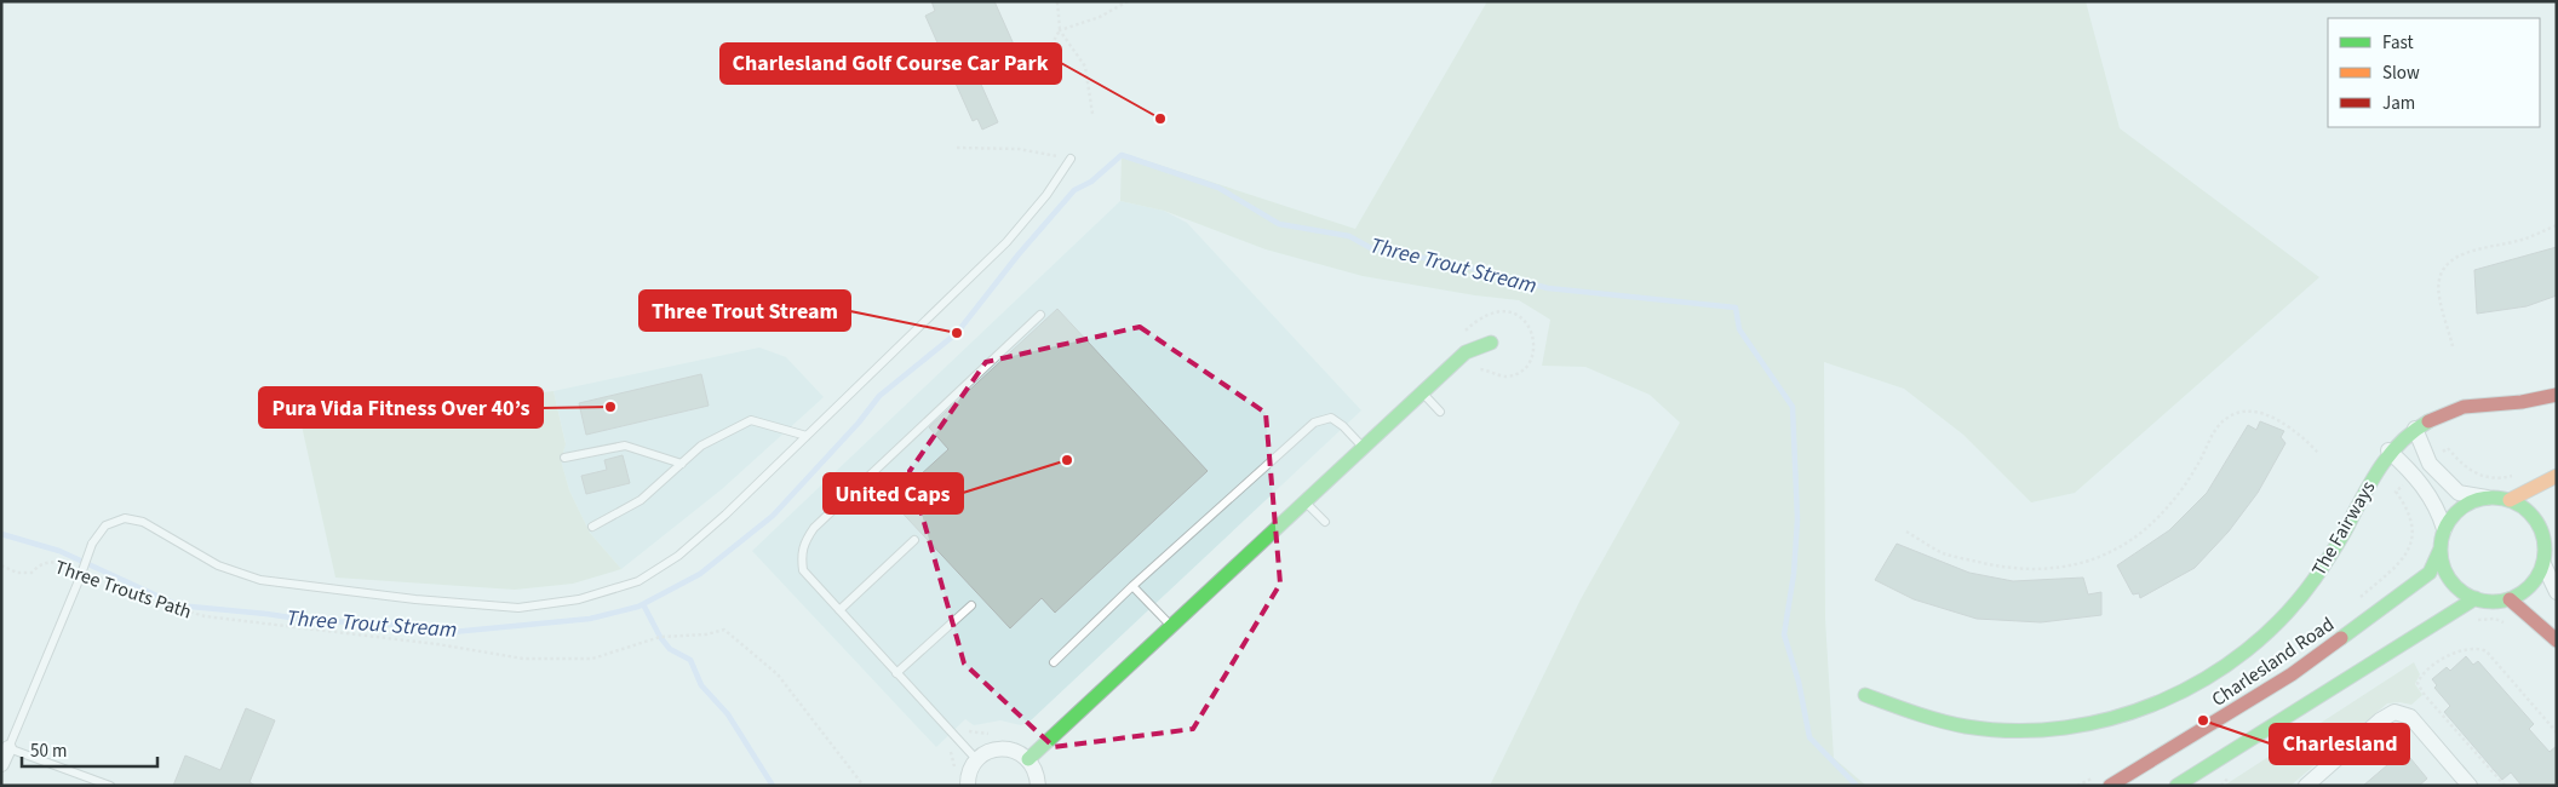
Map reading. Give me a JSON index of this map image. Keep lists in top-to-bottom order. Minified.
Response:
{"streets":{"street":["The Fairways","Charlesland Road"],"path":["Three Trouts Path"]},"water":["Three Trout Stream"],"places":["Charlesland Golf Course Car Park","Three Trout Stream","Pura Vida Fitness Over 40’s","United Caps","Charlesland"],"legend":["Fast","Slow","Jam"],"scale_bar":"50 m"}
